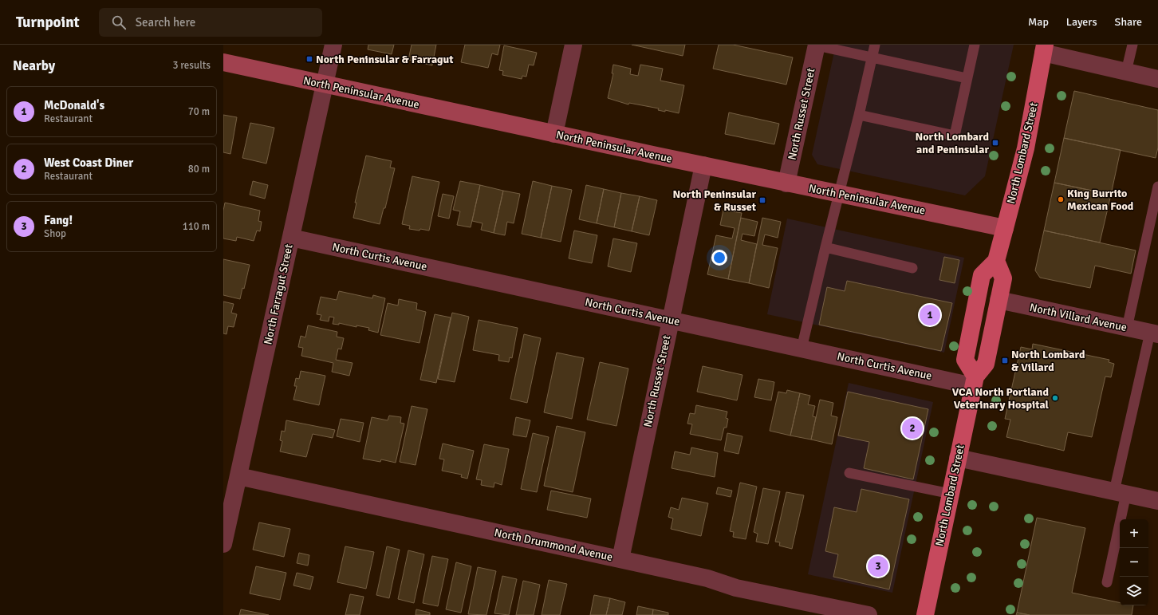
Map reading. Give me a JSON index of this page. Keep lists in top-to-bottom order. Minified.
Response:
{"streets":{"main road":["North Lombard Street"],"street":["North Peninsular Avenue","North Russet Street","North Curtis Avenue","North Farragut Street","North Villard Avenue","North Drummond Avenue"]},"crossings":[["North Peninsular Avenue","North Russet Street"],["North Peninsular Avenue","North Lombard Street"],["North Peninsular Avenue","North Farragut Street"],["North Russet Street","North Curtis Avenue"],["North Russet Street","North Drummond Avenue"],["North Lombard Street","North Curtis Avenue"],["North Lombard Street","North Villard Avenue"],["North Curtis Avenue","North Farragut Street"],["North Farragut Street","North Drummond Avenue"]],"places":{"transit":["North Peninsular & Farragut","North Lombard and Peninsular","North Peninsular & Russet","North Lombard & Villard"],"other":["King Burrito Mexican Food","VCA North Portland Veterinary Hospital"]},"page":{"header":"Turnpoint","search":"Search here","nav":["Map","Layers","Share"],"heading":["Nearby","3 results"],"list":[{"mark":"1","name":"McDonald's","note":"Restaurant","value":"70 m"},{"mark":"2","name":"West Coast Diner","note":"Restaurant","value":"80 m"},{"mark":"3","name":"Fang!","note":"Shop","value":"110 m"}],"pins":["1","2","3"],"map_buttons":["+","−"]}}
